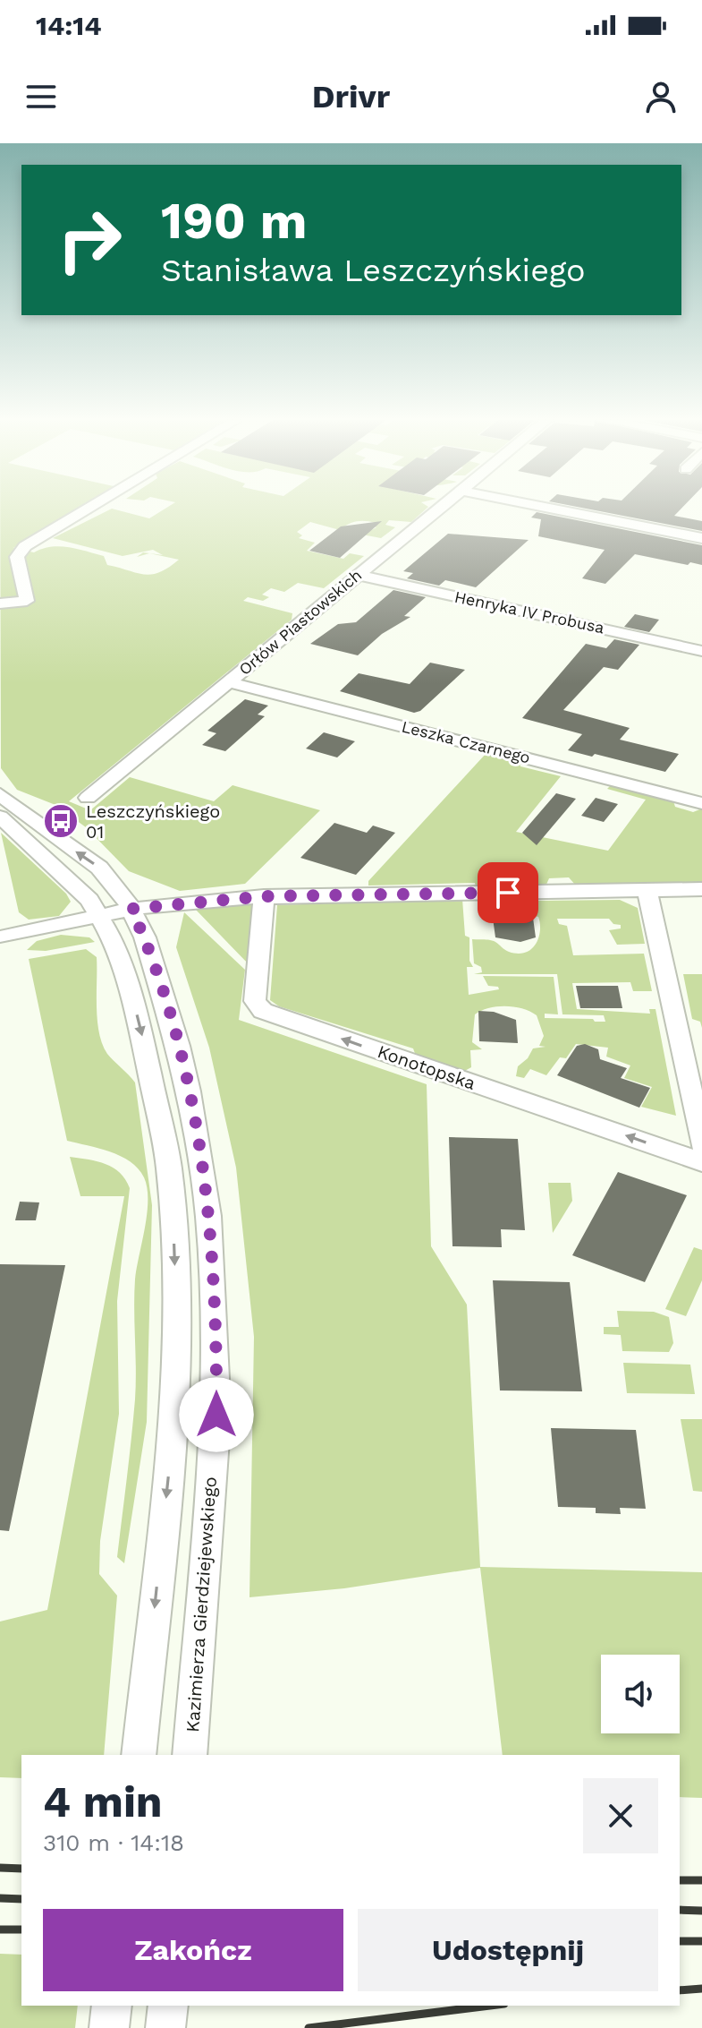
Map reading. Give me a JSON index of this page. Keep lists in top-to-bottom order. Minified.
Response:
{"streets":{"street":["Henryka IV Probusa","Orłów Piastowskich","Leszka Czarnego","Konotopska","Kazimierza Gierdziejewskiego"]},"crossings":[["Henryka IV Probusa","Orłów Piastowskich"],["Orłów Piastowskich","Leszka Czarnego"]],"one_way":["Konotopska"],"places":{"bus stop":["Leszczyńskiego 01"]},"page":{"status":"14:14","header":"Drivr","turn":["190 m","Stanisława Leszczyńskiego"],"heading":["4 min","310 m · 14:18"],"buttons":["Zakończ","Udostępnij"]}}
